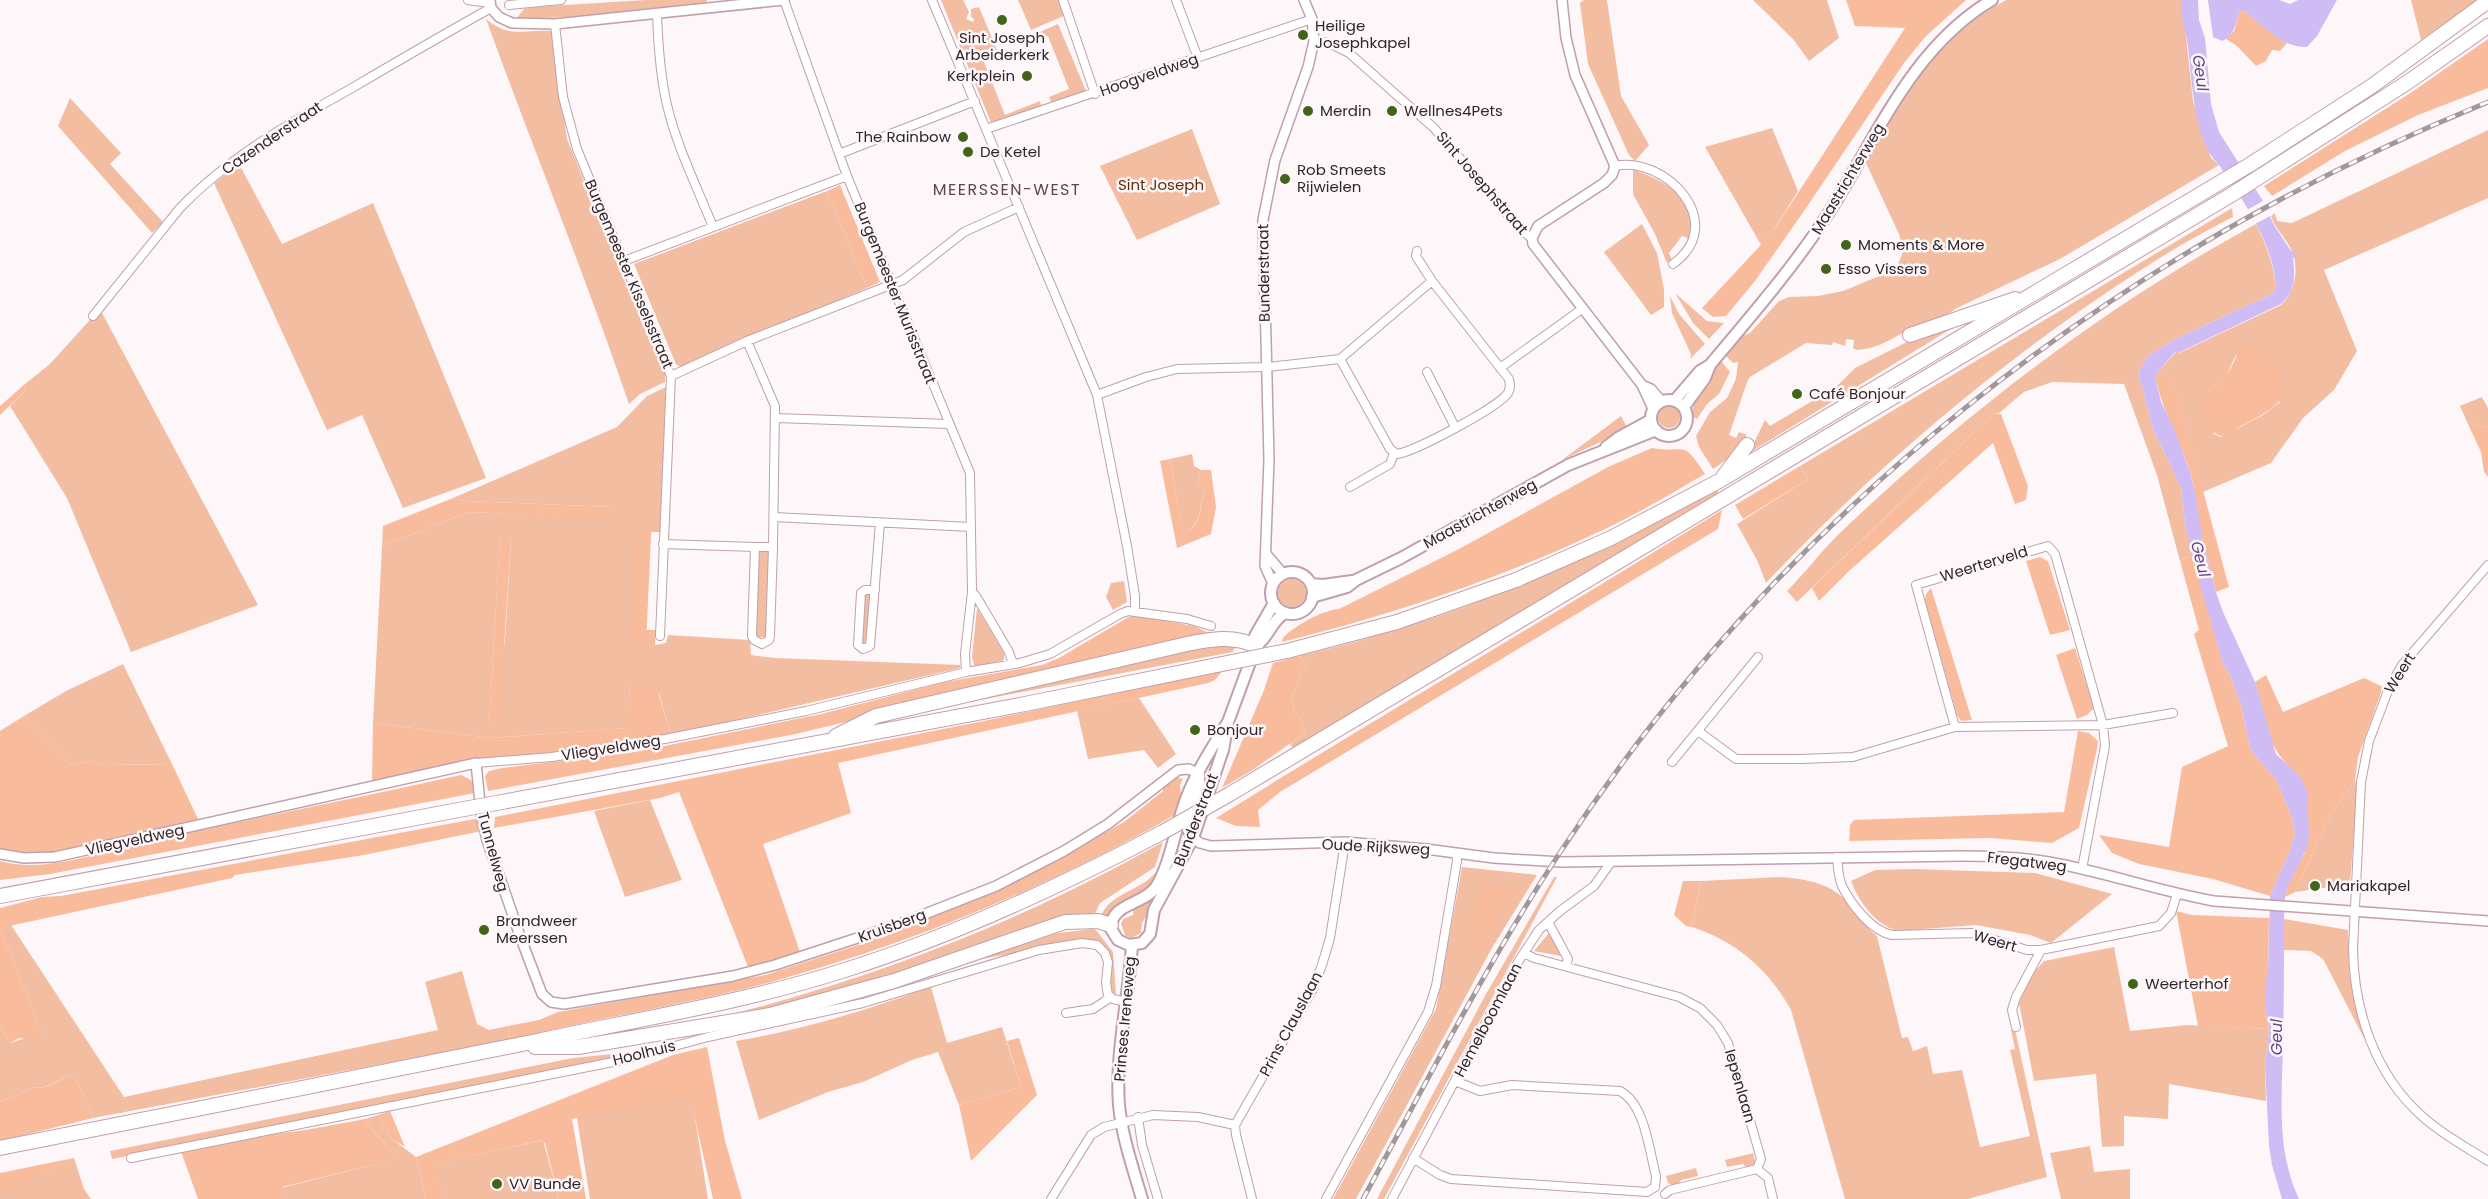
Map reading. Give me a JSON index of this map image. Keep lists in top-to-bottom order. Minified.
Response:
{"streets":{"main road":["Maastrichterweg","Bunderstraat","Prinses Ireneweg"],"street":["Hoogveldweg","Cazenderstraat","Sint Josephstraat","Burgemeester Kisselsstraat","Burgemeester Murisstraat","Weerterveld","Weert","Vliegveldweg","Oude Rijksweg","Tunnelweg","Fregatweg","Kruisberg","Hemelboomlaan","Prins Clauslaan","Hoolhuis","Iepenlaan"]},"crossings":[["Hoogveldweg","Bunderstraat"],["Maastrichterweg","Sint Josephstraat"],["Maastrichterweg","Bunderstraat"],["Sint Josephstraat","Bunderstraat"],["Bunderstraat","Oude Rijksweg"],["Bunderstraat","Kruisberg"],["Bunderstraat","Prinses Ireneweg"],["Burgemeester Murisstraat","Vliegveldweg"],["Weerterveld","Fregatweg"],["Weert","Fregatweg"],["Vliegveldweg","Tunnelweg"],["Oude Rijksweg","Fregatweg"],["Oude Rijksweg","Prins Clauslaan"],["Tunnelweg","Kruisberg"],["Fregatweg","Hemelboomlaan"],["Hemelboomlaan","Iepenlaan"]],"districts":["MEERSSEN-WEST"],"water":["Geul"],"parks":["Sint Joseph"],"places":["Sint Joseph Arbeiderkerk","Heilige Josephkapel","Kerkplein","Merdin","Wellnes4Pets","The Rainbow","De Ketel","Rob Smeets Rijwielen","Moments & More","Esso Vissers","Café Bonjour","Bonjour","Mariakapel","Brandweer Meerssen","Weerterhof","VV Bunde"]}
